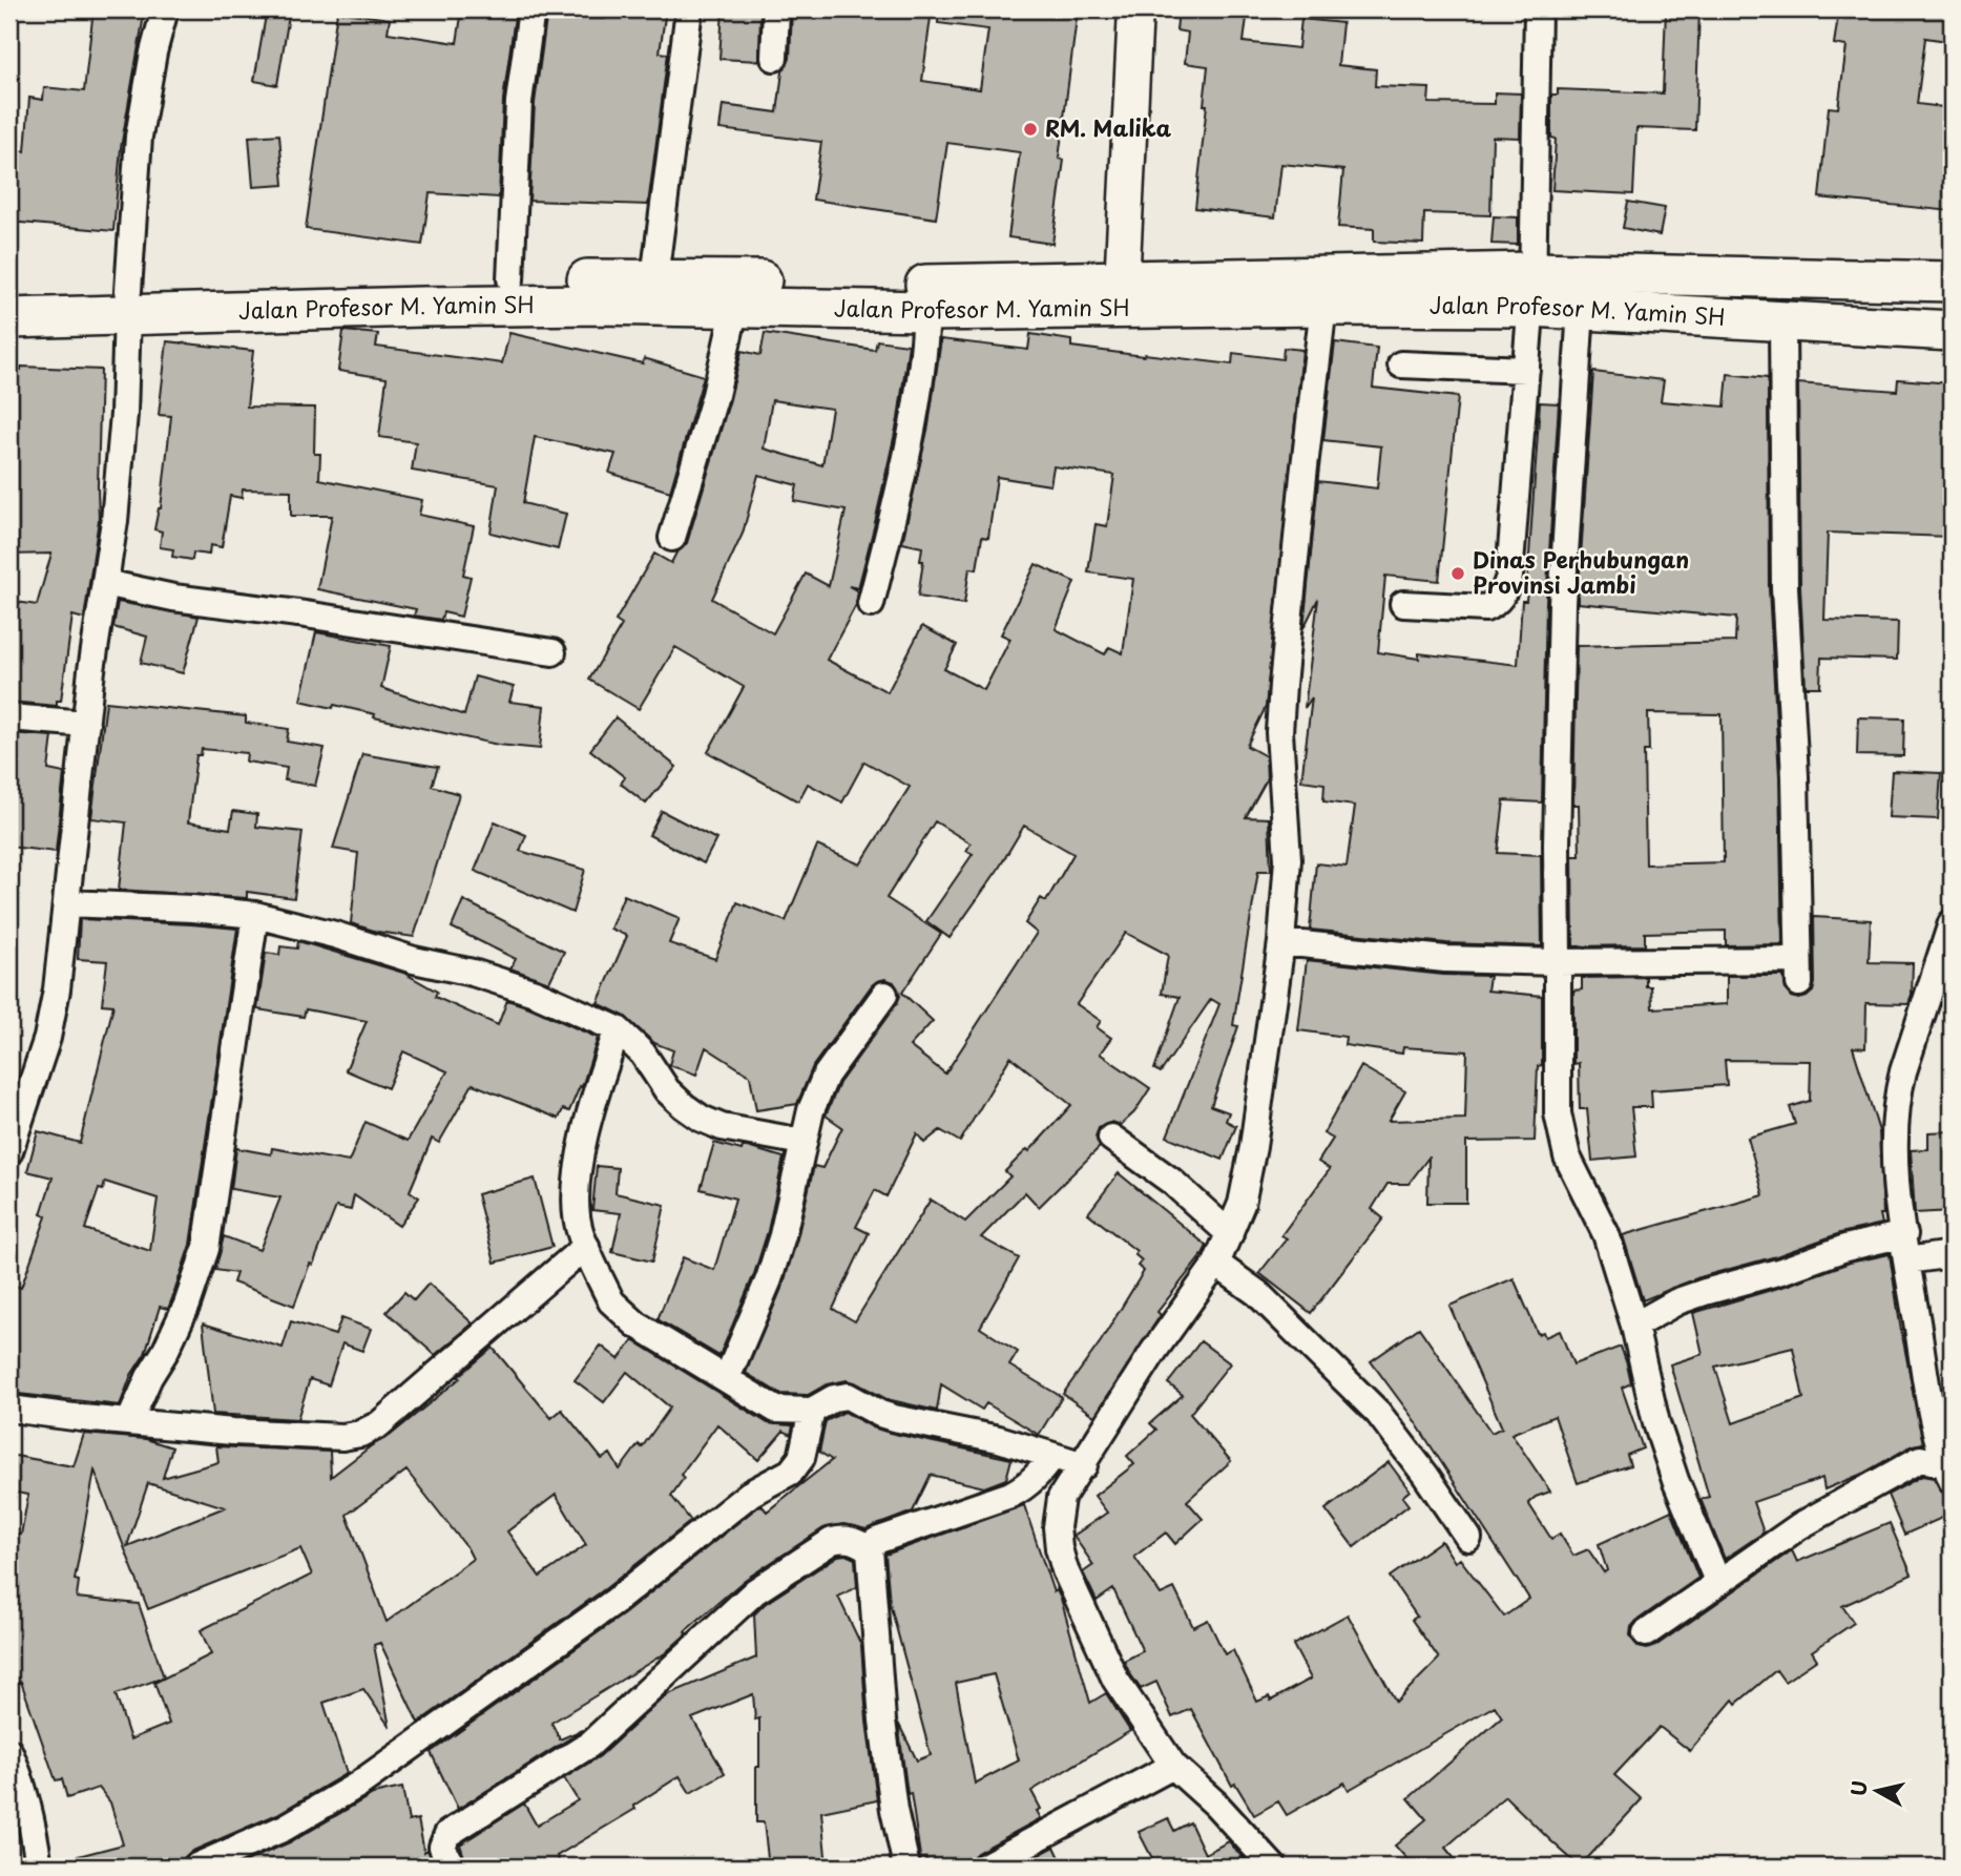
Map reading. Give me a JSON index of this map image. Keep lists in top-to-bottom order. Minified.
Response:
{"streets":{"highway":["Jalan Profesor M. Yamin SH"]},"places":["RM. Malika","Dinas Perhubungan Provinsi Jambi"],"north":"left"}
